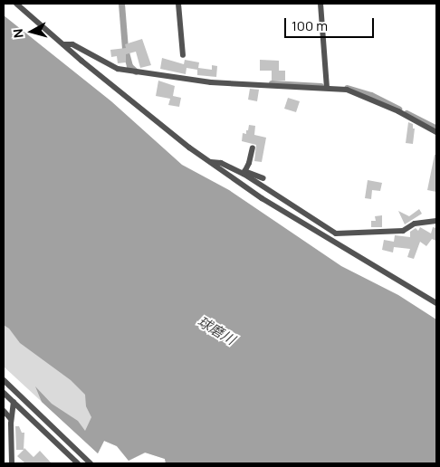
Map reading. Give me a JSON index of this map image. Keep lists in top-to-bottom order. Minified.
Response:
{"water":["球磨川"],"scale_bar":"100 m","north":"left"}
